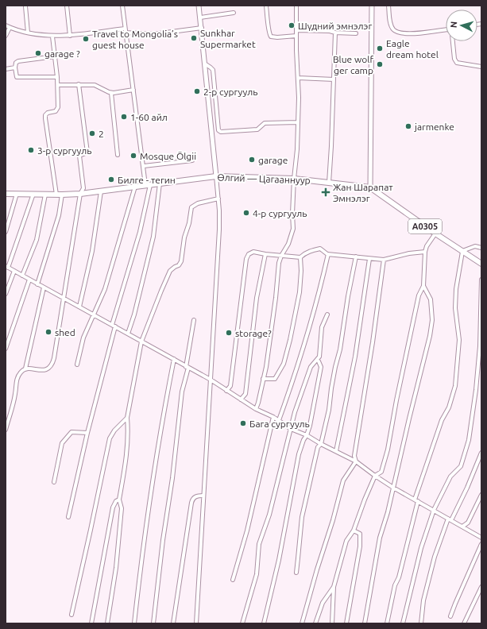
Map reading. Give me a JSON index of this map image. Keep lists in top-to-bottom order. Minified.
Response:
{"streets":{"highway":["Өлгий — Цагааннуур","A0305"]},"crossings":[["Өлгий — Цагааннуур","A0305"]],"places":{"other":["Шүдний эмнэлэг","Sunkhar Supermarket","Travel to Mongolia’s guest house","Eagle dream hotel","garage ?","Blue wolf ger camp","2-р сургууль","1-60 айл","jarmenke","2","3-р сургууль","Mosque Ölgii","garage","Билге - тегин","4-р сургууль","shed","storage?","Бага сургууль"],"health":["Жан Шарапат Эмнэлэг"]},"north":"left"}
